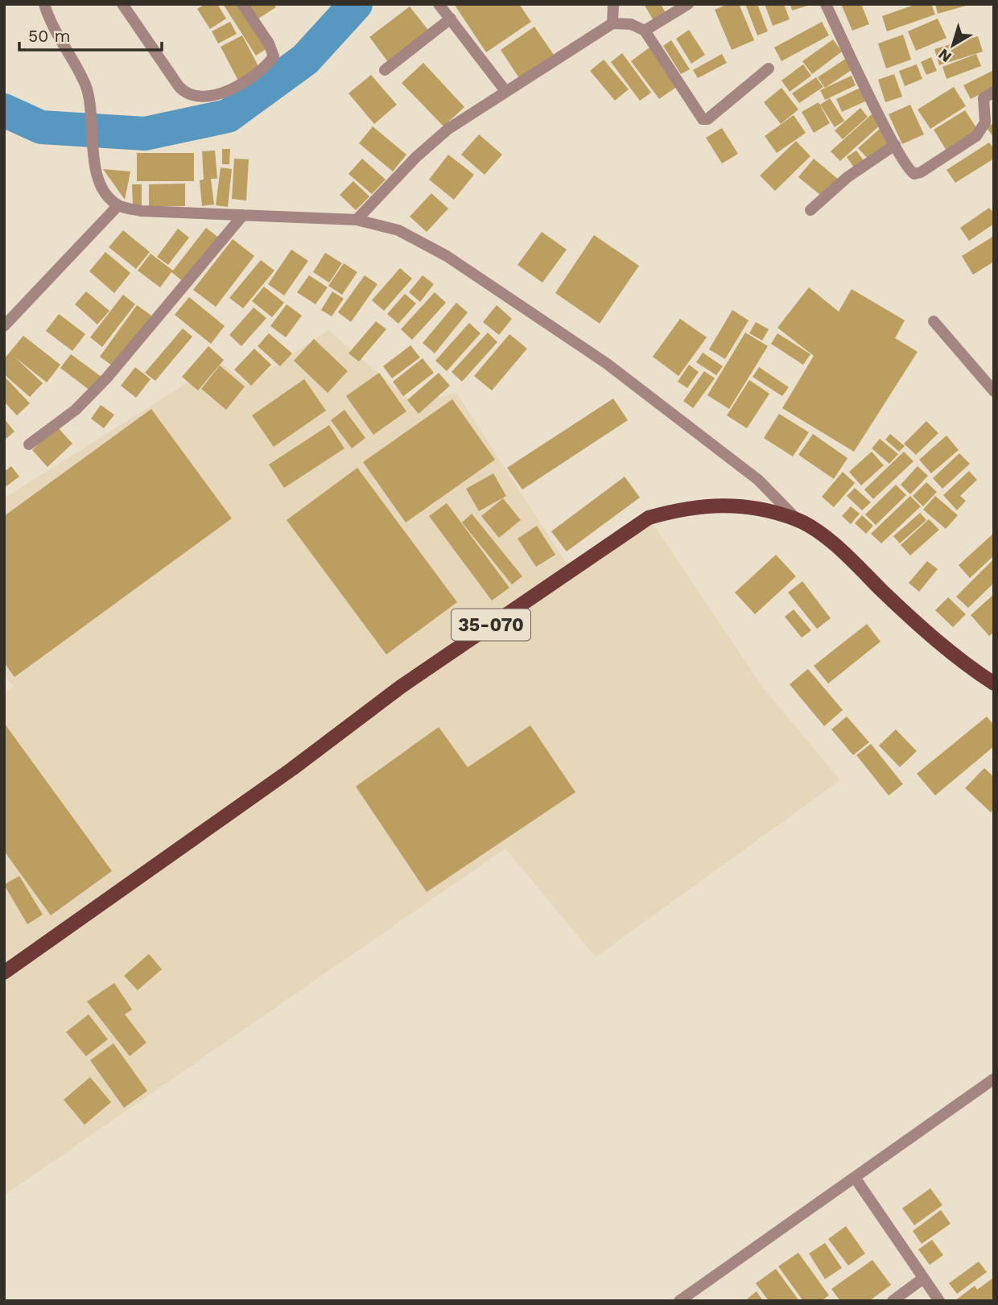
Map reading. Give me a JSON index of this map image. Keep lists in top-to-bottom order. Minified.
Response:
{"streets":{"main road":["35-070"]},"scale_bar":"50 m","north":"bottom left"}
